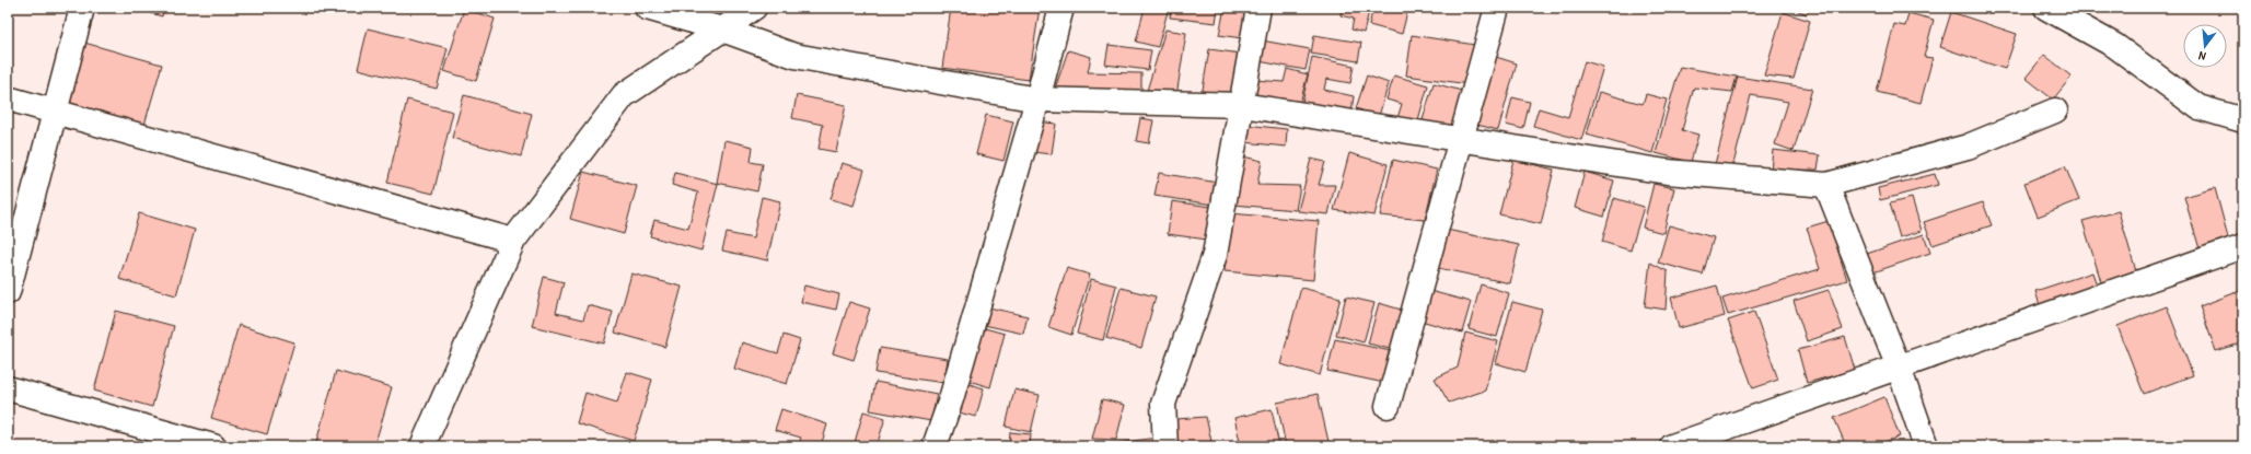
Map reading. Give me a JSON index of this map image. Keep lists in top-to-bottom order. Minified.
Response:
{"north":"bottom"}
